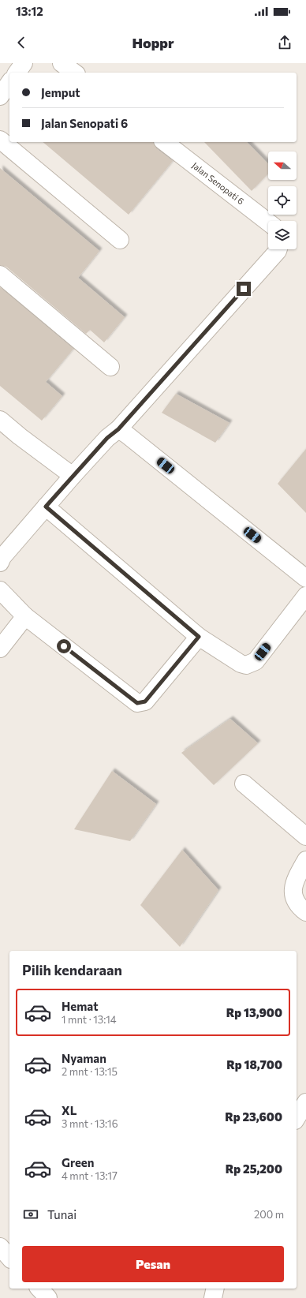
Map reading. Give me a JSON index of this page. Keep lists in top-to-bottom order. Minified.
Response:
{"streets":{"street":["Jalan Senopati 6"]},"north":"left","page":{"status":"13:12","header":"Hoppr","banner":["Jemput","Jalan Senopati 6"],"heading":"Pilih kendaraan","list":[{"name":"Hemat","note":"1 mnt · 13:14","value":"Rp 13,900"},{"name":"Nyaman","note":"2 mnt · 13:15","value":"Rp 18,700"},{"name":"XL","note":"3 mnt · 13:16","value":"Rp 23,600"},{"name":"Green","note":"4 mnt · 13:17","value":"Rp 25,200"}],"pay":["Tunai","200 m"],"buttons":"Pesan"}}
